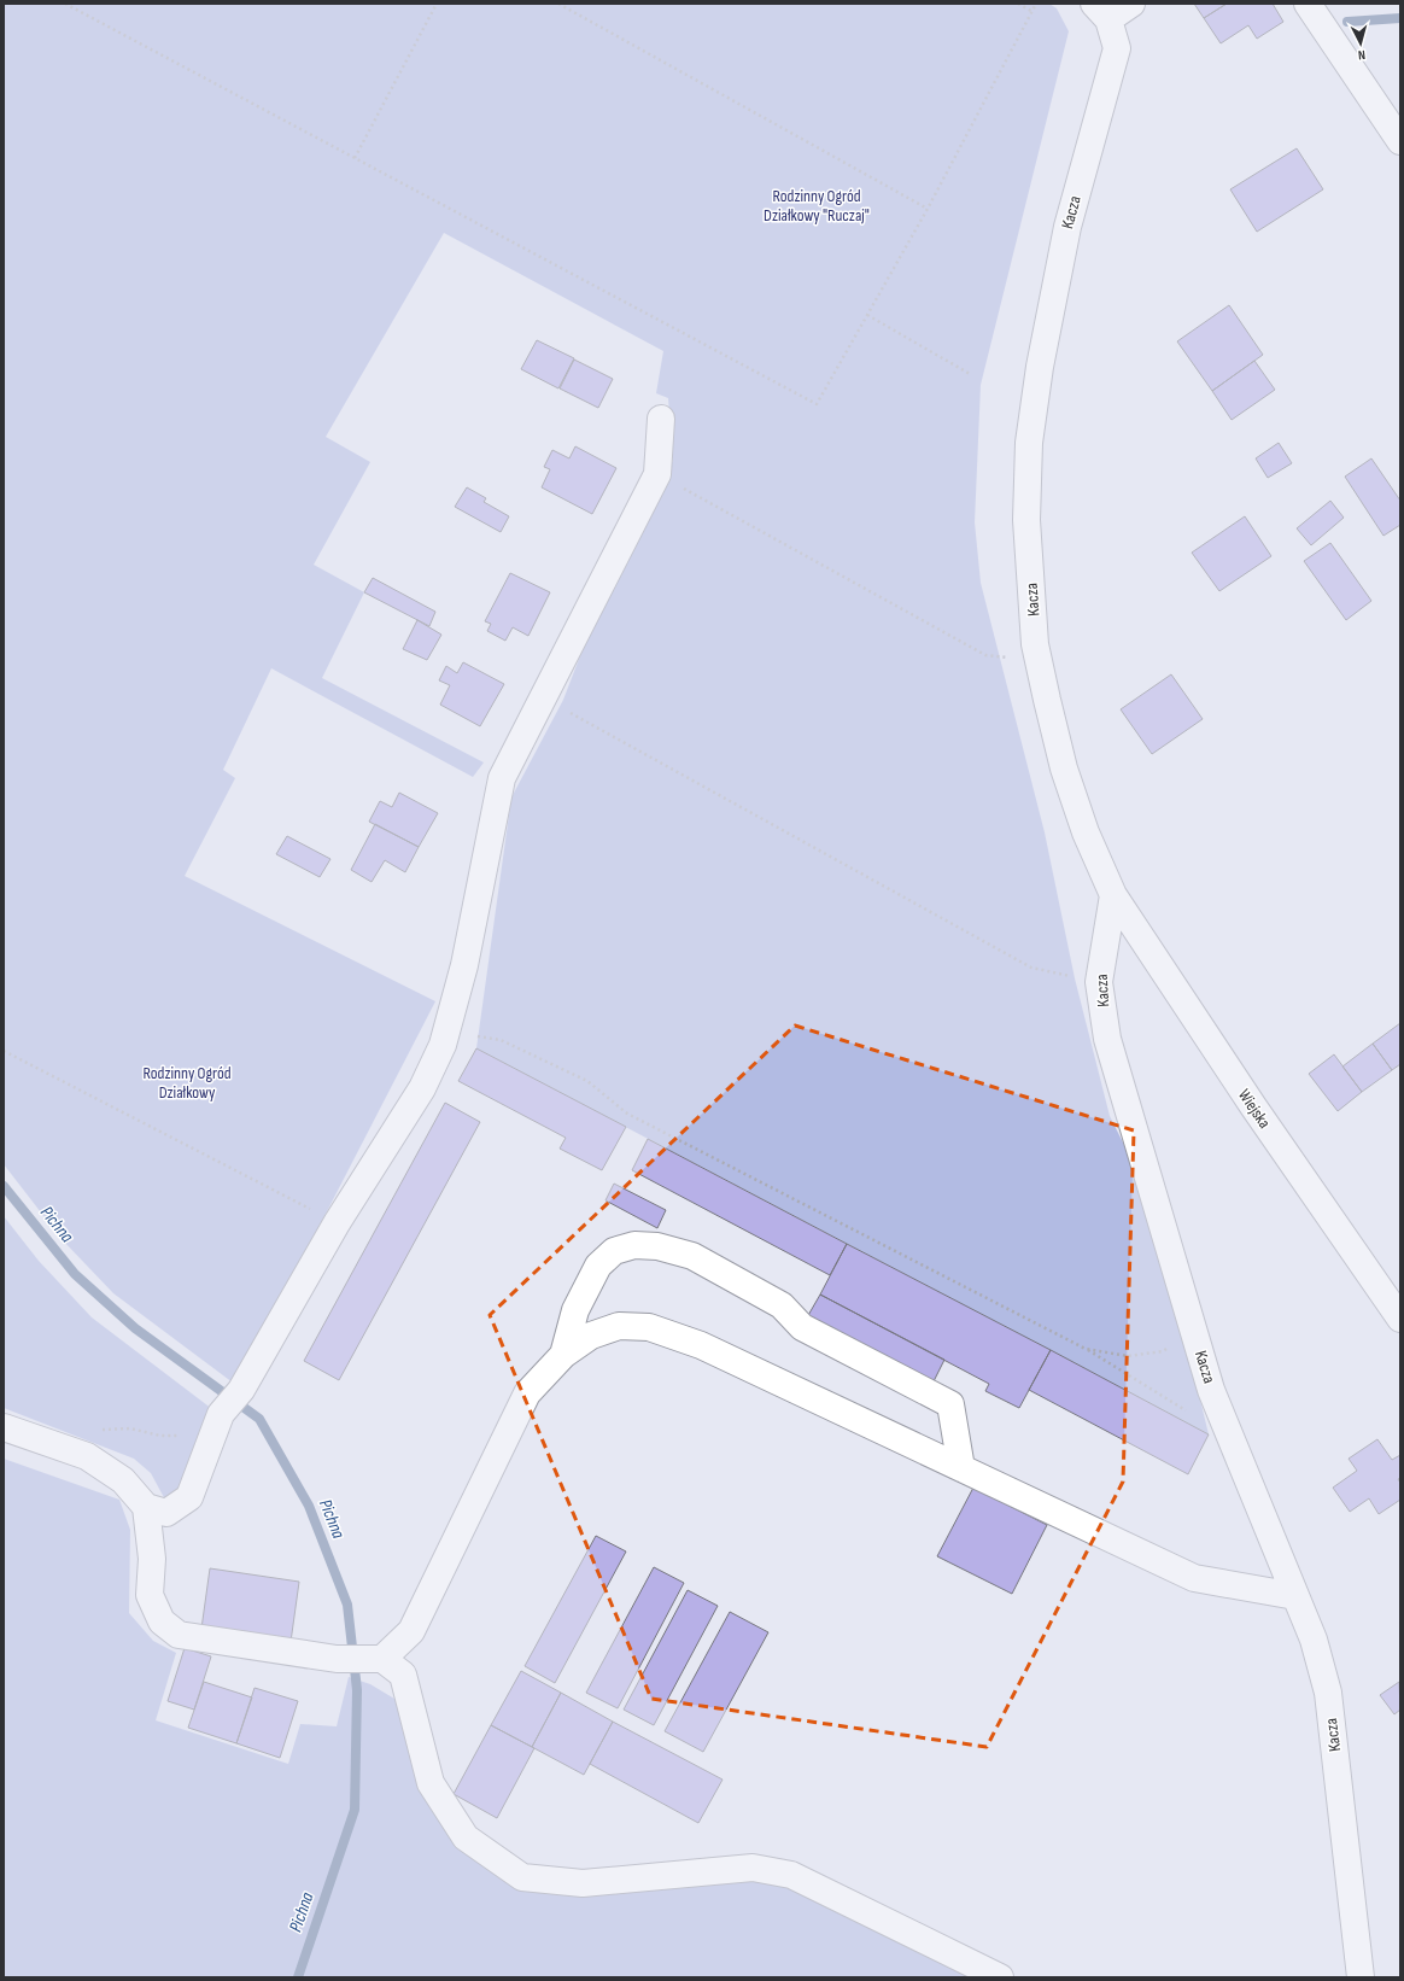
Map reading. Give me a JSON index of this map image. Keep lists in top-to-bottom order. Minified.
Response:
{"streets":{"street":["Kacza","Wiejska"]},"crossings":[["Kacza","Wiejska"]],"water":["Pichna"],"parks":["Rodzinny Ogród Działkowy \"Ruczaj\"","Rodzinny Ogród Działkowy"],"north":"bottom"}
